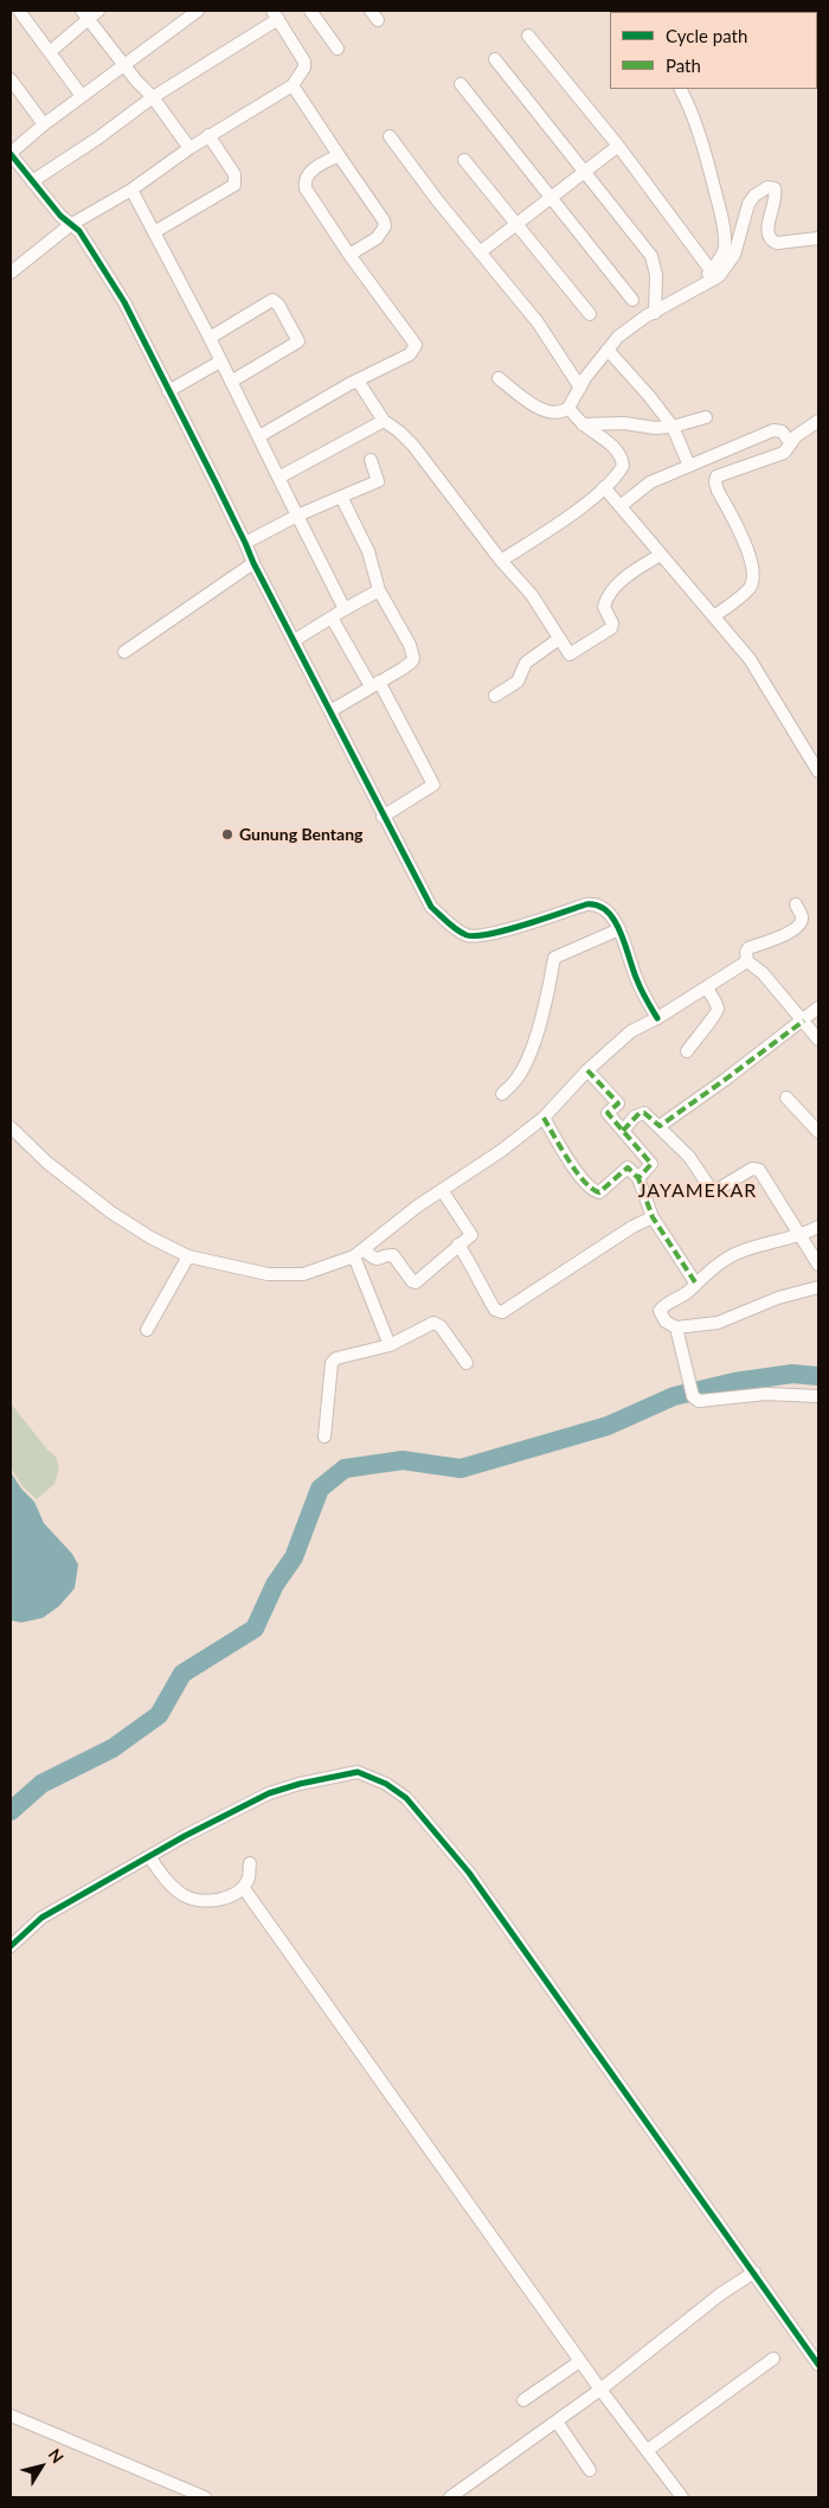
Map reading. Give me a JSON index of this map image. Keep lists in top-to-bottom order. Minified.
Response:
{"districts":["JAYAMEKAR"],"places":["Gunung Bentang"],"legend":["Cycle path","Path"],"north":"top right"}
